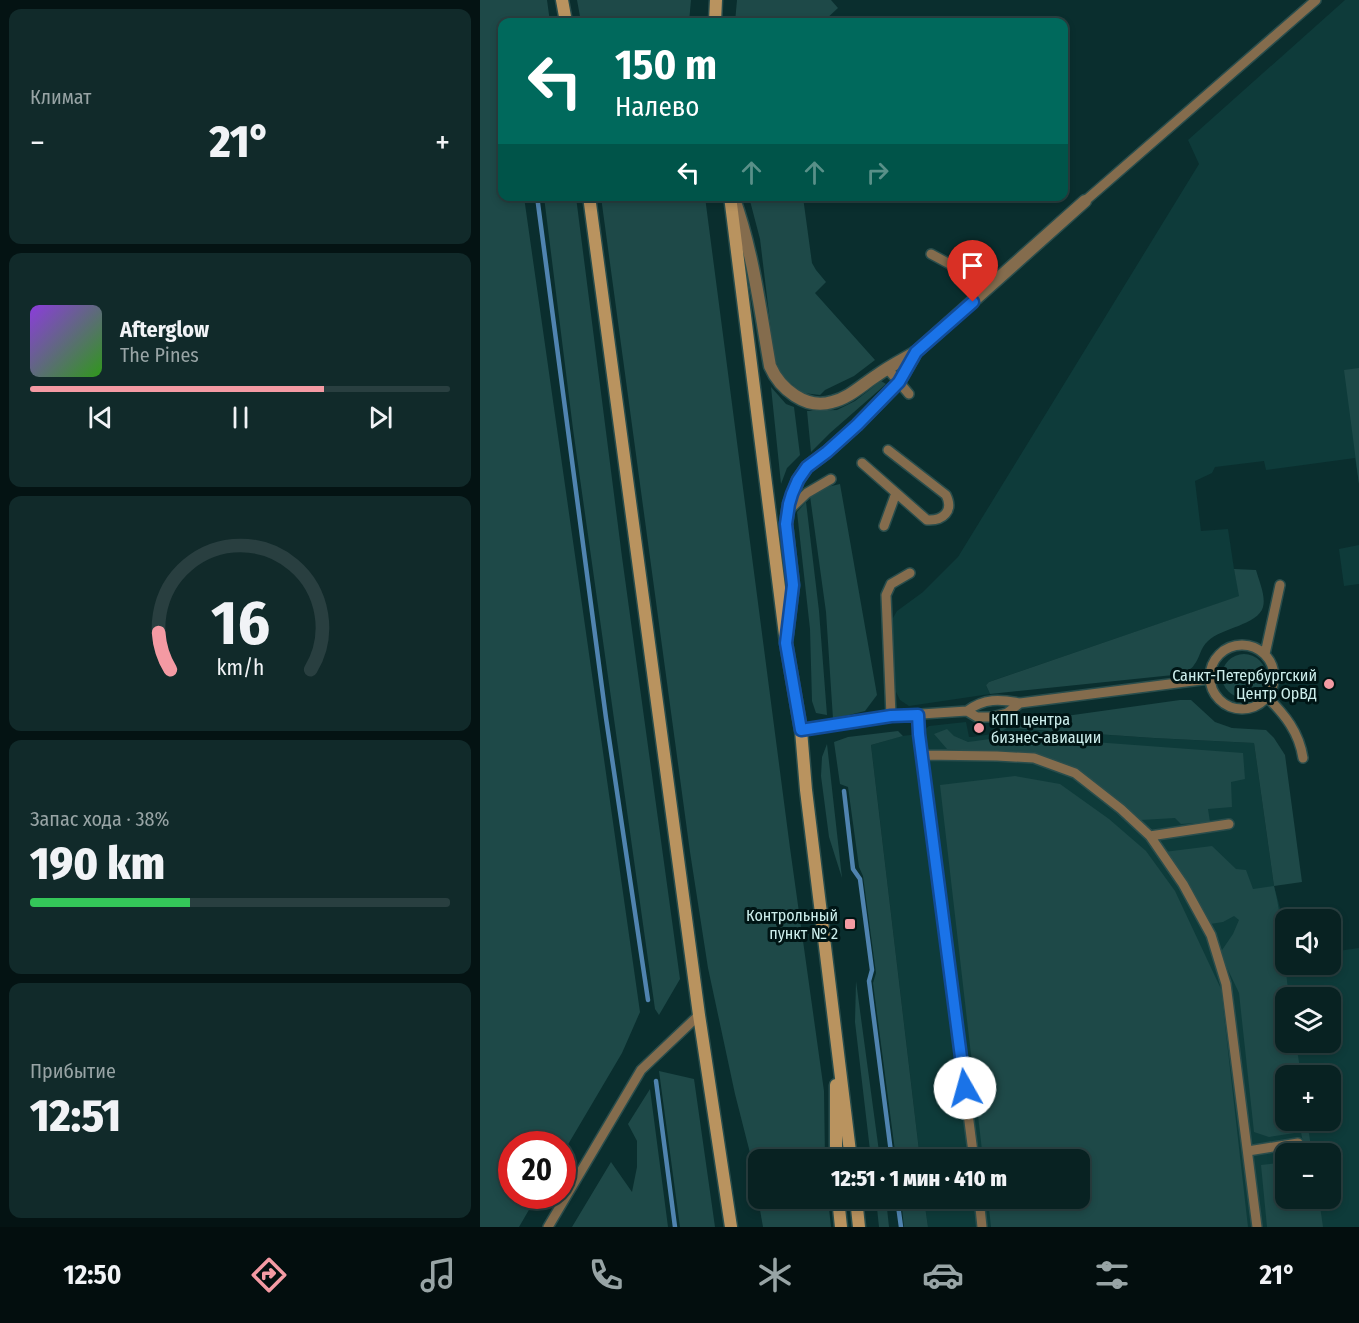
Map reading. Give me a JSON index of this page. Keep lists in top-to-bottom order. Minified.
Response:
{"places":{"other":["Санкт-Петербургский Центр ОрВД","КПП центра бизнес-авиации"],"transit":["Контрольный пункт № 2"]},"page":{"tile":["Климат",["Запас хода · 38%","190 km"],["Прибытие","12:51"]],"turn":["150 m","Налево"],"heat":["−","21°","+"],"song":["Afterglow","The Pines"],"map_buttons":["+","−"],"limit":"20","trip":"12:51 · 1 мин · 410 m","tabs":["12:50","21°"],"gauge":["16","km/h"]}}
